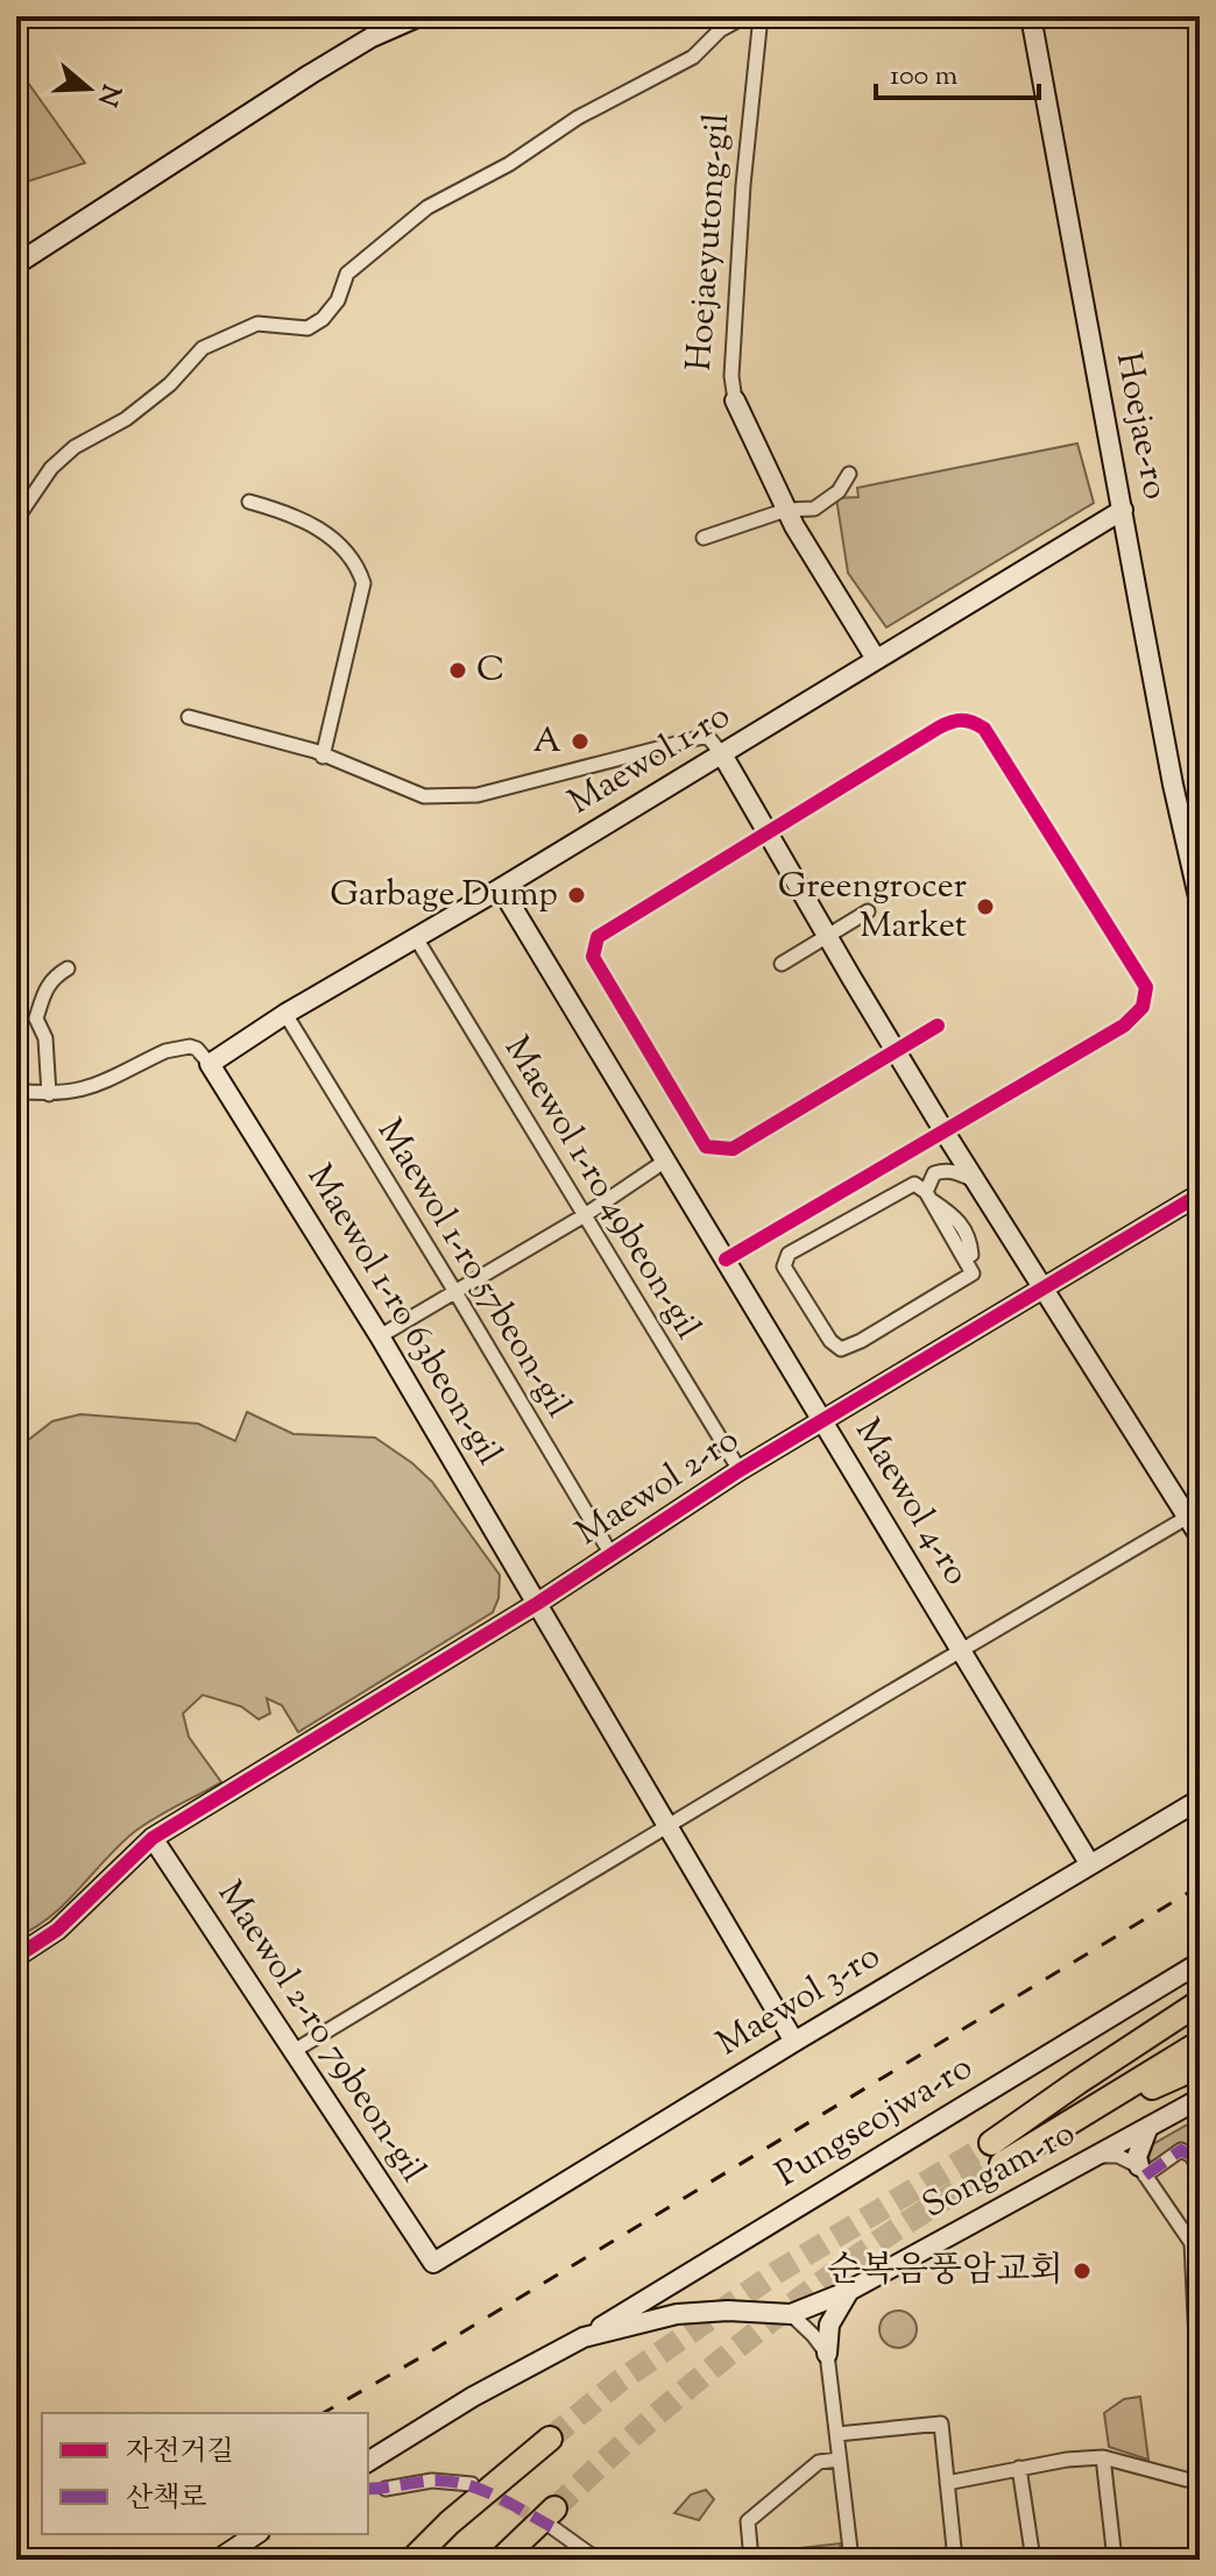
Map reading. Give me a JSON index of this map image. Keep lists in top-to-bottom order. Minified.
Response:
{"streets":{"street":["Hoejaeyutong-gil","Hoejae-ro","Maewol 1-ro","Maewol 1-ro 49beon-gil","Maewol 1-ro 57beon-gil","Maewol 1-ro 63beon-gil","Maewol 2-ro","Maewol 4-ro","Maewol 3-ro","Maewol 2-ro 79beon-gil","Pungseojwa-ro","Songam-ro"]},"crossings":[["Hoejaeyutong-gil","Maewol 1-ro"],["Hoejae-ro","Maewol 1-ro"],["Maewol 1-ro","Maewol 1-ro 49beon-gil"],["Maewol 1-ro","Maewol 1-ro 57beon-gil"],["Maewol 1-ro","Maewol 1-ro 63beon-gil"],["Maewol 1-ro","Maewol 4-ro"],["Maewol 1-ro 49beon-gil","Maewol 2-ro"],["Maewol 1-ro 57beon-gil","Maewol 2-ro"],["Maewol 1-ro 63beon-gil","Maewol 2-ro"],["Maewol 1-ro 63beon-gil","Maewol 3-ro"],["Maewol 2-ro","Maewol 4-ro"],["Maewol 2-ro","Maewol 2-ro 79beon-gil"],["Maewol 4-ro","Maewol 3-ro"],["Maewol 3-ro","Maewol 2-ro 79beon-gil"],["Pungseojwa-ro","Songam-ro"]],"places":["C","A","Garbage Dump","Greengrocer Market","순복음풍암교회"],"legend":["자전거길","산책로"],"scale_bar":"100 m","north":"right"}
